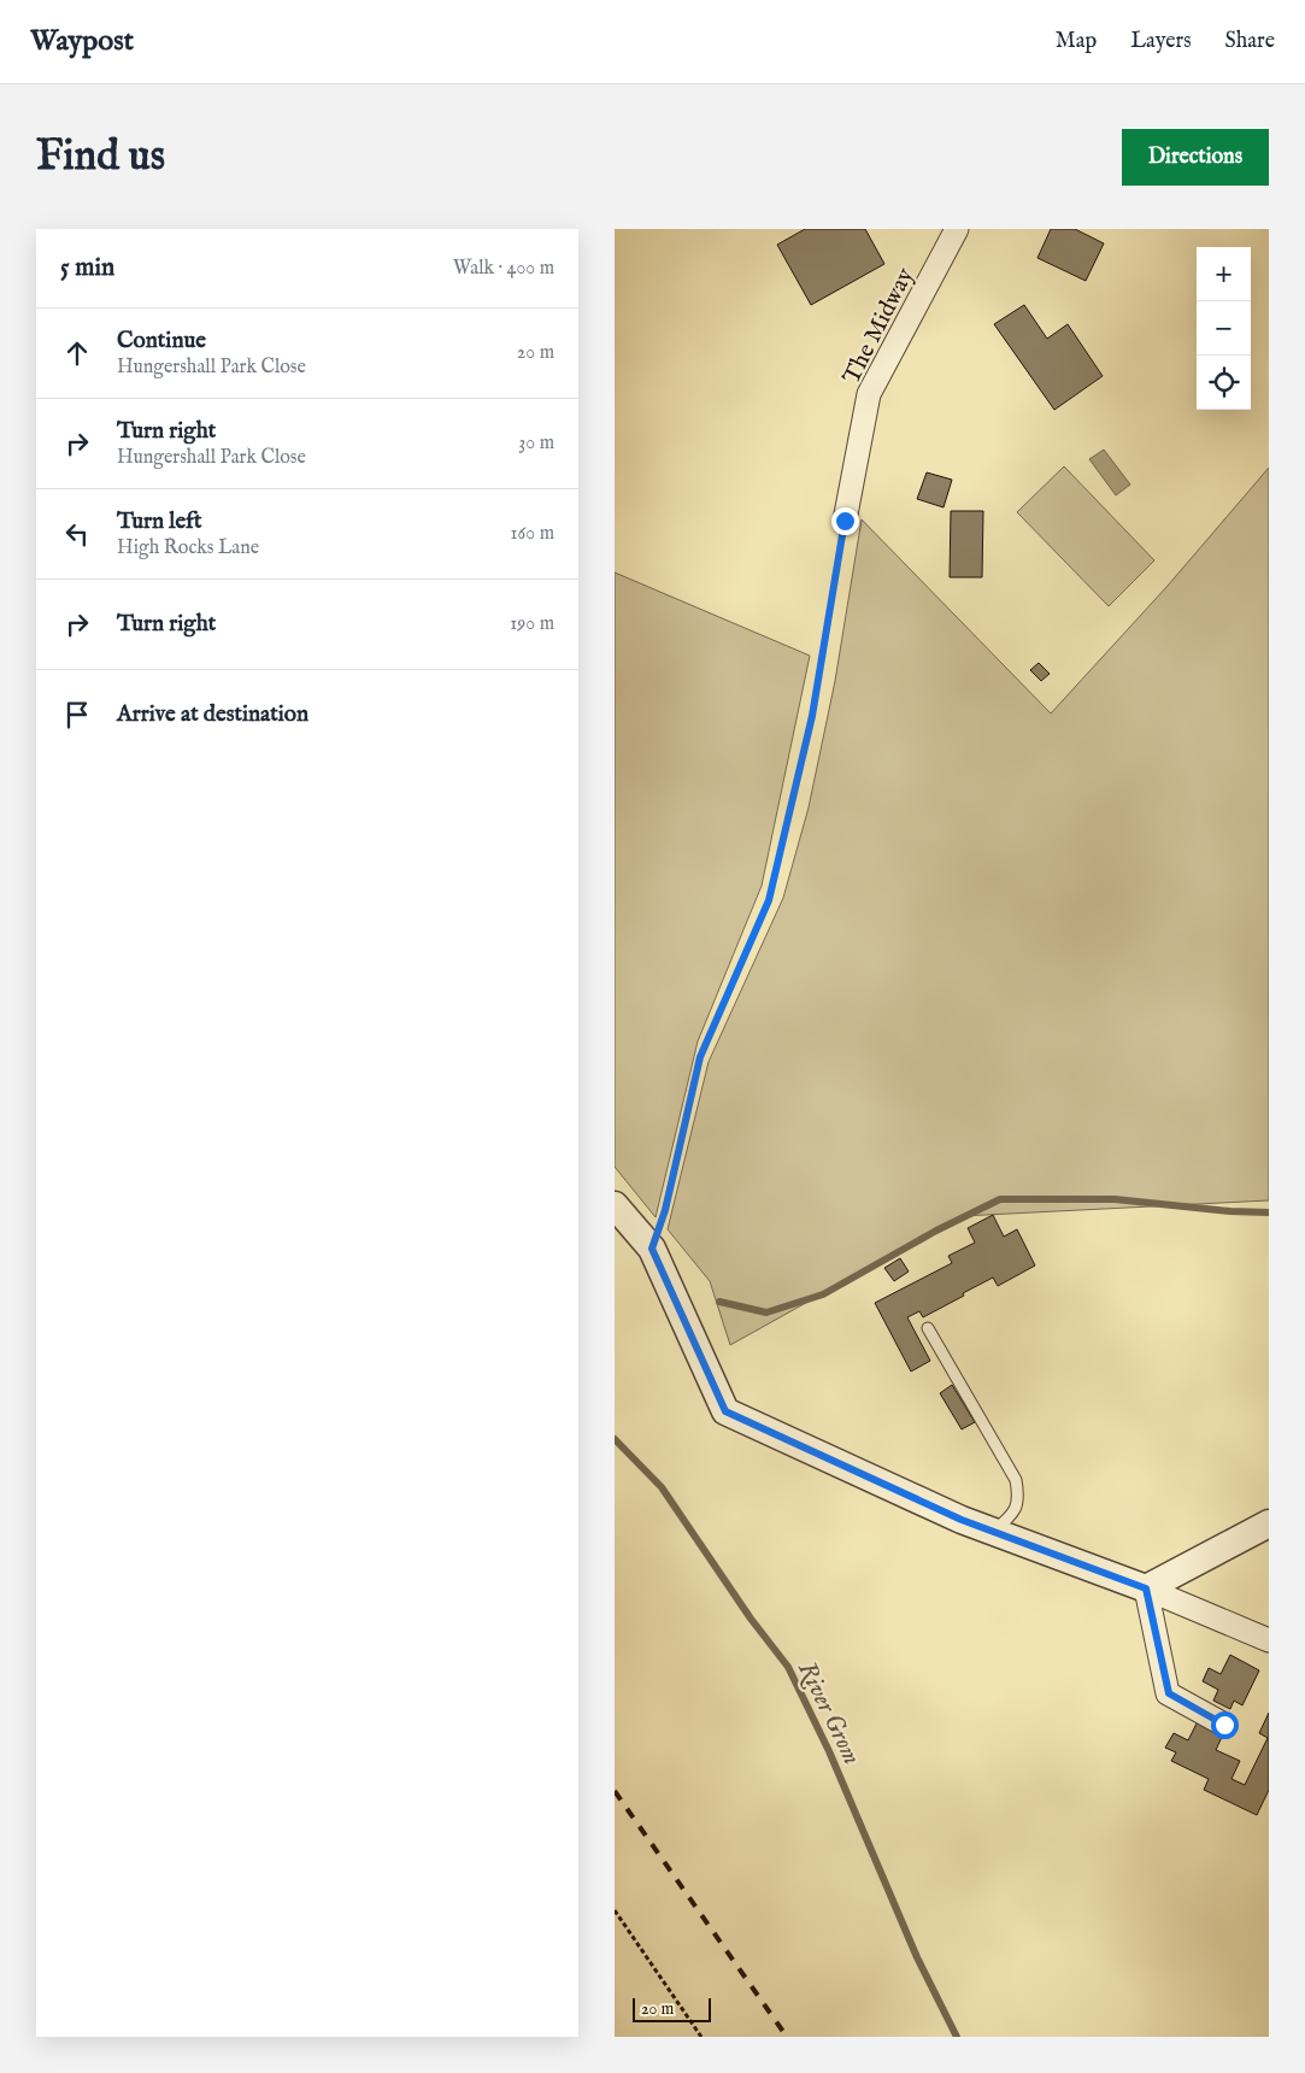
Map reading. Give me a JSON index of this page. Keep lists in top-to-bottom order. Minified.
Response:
{"streets":{"street":["The Midway"]},"water":["River Grom"],"scale_bar":"20 m","page":{"header":"Waypost","nav":["Map","Layers","Share"],"buttons":"Directions","title":"Find us","heading":["5 min","Walk · 400 m"],"map_buttons":["+","−"],"list":[["Continue","Hungershall Park Close","20 m"],["Turn right","Hungershall Park Close","30 m"],["Turn left","High Rocks Lane","160 m"],["Turn right","190 m"],"Arrive at destination"],"scale":"20 m"}}
